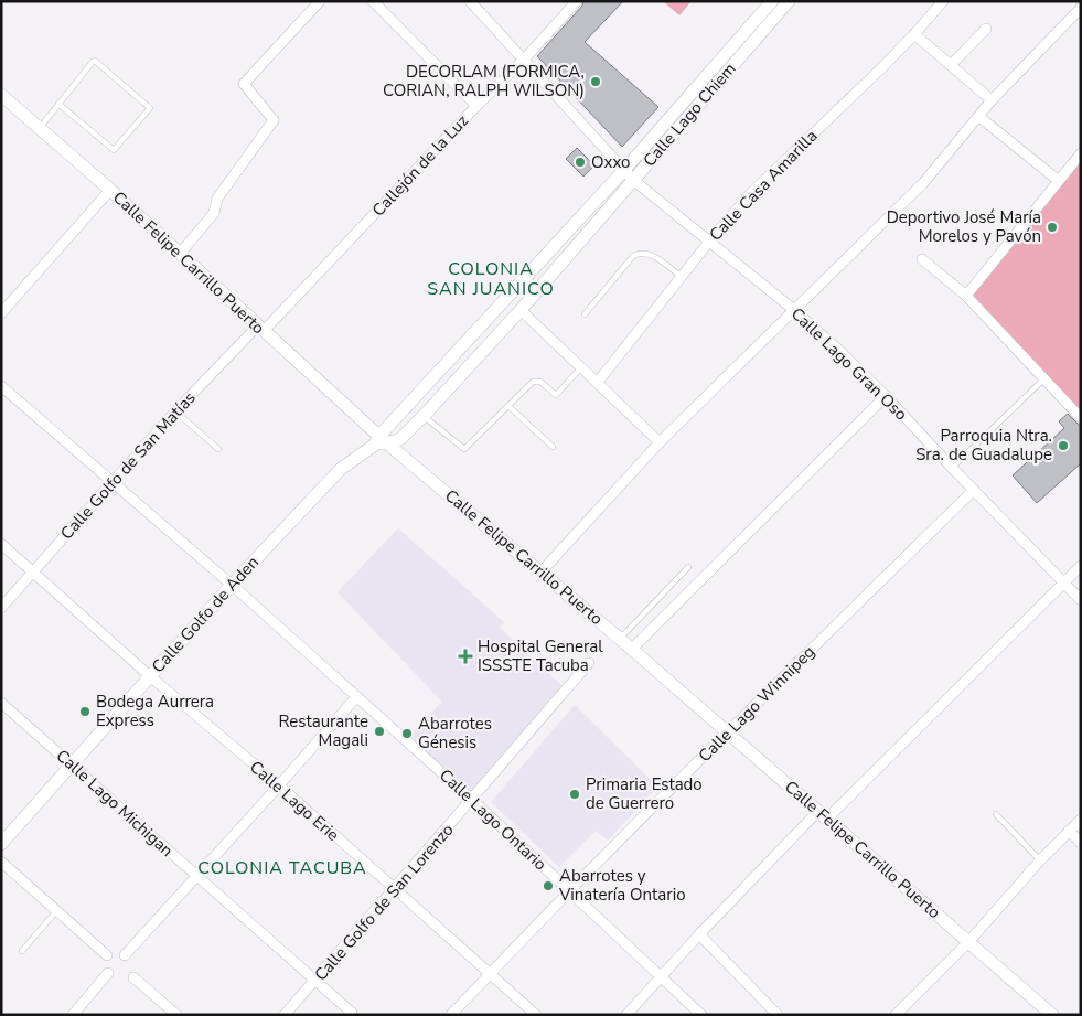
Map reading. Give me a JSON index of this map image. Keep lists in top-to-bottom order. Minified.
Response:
{"streets":{"street":["Calle Lago Chiem","Callejón de la Luz","Calle Casa Amarilla","Calle Felipe Carrillo Puerto","Calle Lago Gran Oso","Calle Golfo de San Matías","Calle Golfo de Aden","Calle Lago Winnipeg","Calle Lago Erie","Calle Lago Michigan","Calle Lago Ontario","Calle Golfo de San Lorenzo"]},"crossings":[["Calle Lago Chiem","Calle Felipe Carrillo Puerto"],["Calle Lago Chiem","Calle Lago Gran Oso"],["Calle Lago Chiem","Calle Golfo de Aden"],["Callejón de la Luz","Calle Felipe Carrillo Puerto"],["Callejón de la Luz","Calle Lago Gran Oso"],["Callejón de la Luz","Calle Golfo de San Matías"],["Calle Casa Amarilla","Calle Lago Gran Oso"],["Calle Felipe Carrillo Puerto","Calle Golfo de San Matías"],["Calle Felipe Carrillo Puerto","Calle Golfo de Aden"],["Calle Felipe Carrillo Puerto","Calle Lago Winnipeg"],["Calle Lago Gran Oso","Calle Lago Winnipeg"],["Calle Golfo de San Matías","Calle Lago Erie"],["Calle Golfo de San Matías","Calle Lago Ontario"],["Calle Golfo de Aden","Calle Lago Erie"],["Calle Golfo de Aden","Calle Lago Michigan"],["Calle Golfo de Aden","Calle Lago Ontario"],["Calle Lago Winnipeg","Calle Lago Erie"],["Calle Lago Winnipeg","Calle Lago Ontario"],["Calle Lago Erie","Calle Golfo de San Lorenzo"],["Calle Lago Michigan","Calle Golfo de San Lorenzo"],["Calle Lago Ontario","Calle Golfo de San Lorenzo"]],"districts":["COLONIA SAN JUANICO","COLONIA TACUBA"],"places":{"other":["DECORLAM (FORMICA, CORIAN, RALPH WILSON)","Oxxo","Deportivo José María Morelos y Pavón","Parroquia Ntra. Sra. de Guadalupe","Bodega Aurrera Express","Restaurante Magali","Abarrotes Génesis","Primaria Estado de Guerrero","Abarrotes y Vinatería Ontario"],"health":["Hospital General ISSSTE Tacuba"]}}
